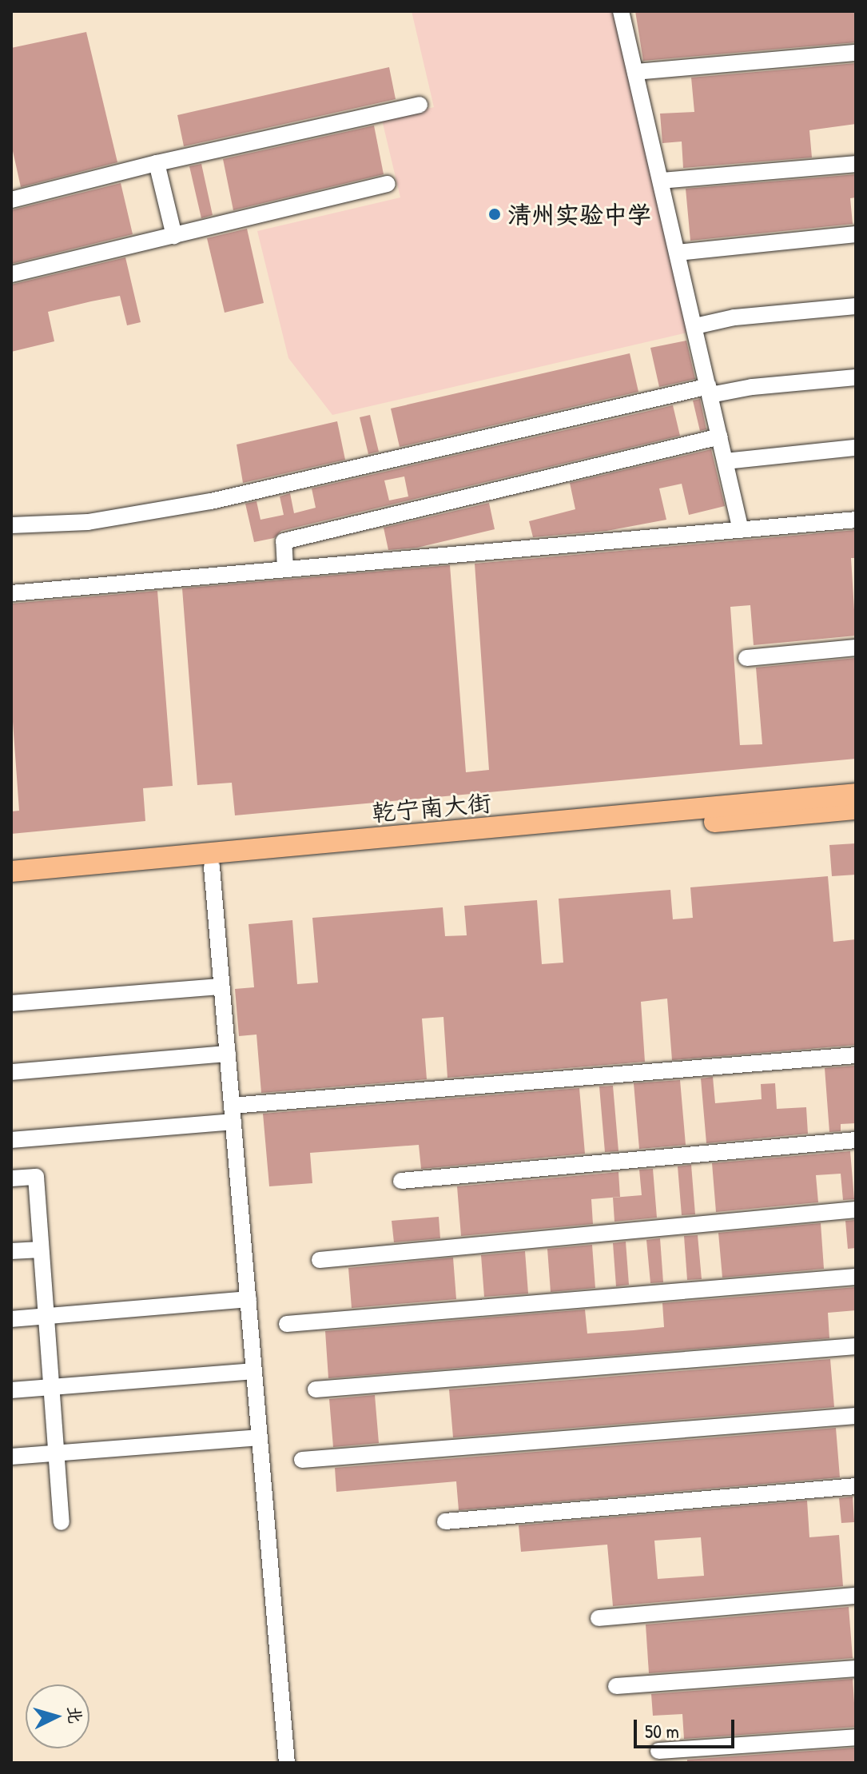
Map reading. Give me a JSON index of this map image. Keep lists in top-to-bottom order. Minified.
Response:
{"streets":{"main road":["乾宁南大街"]},"places":["清州实验中学"],"scale_bar":"50 m","north":"right"}
